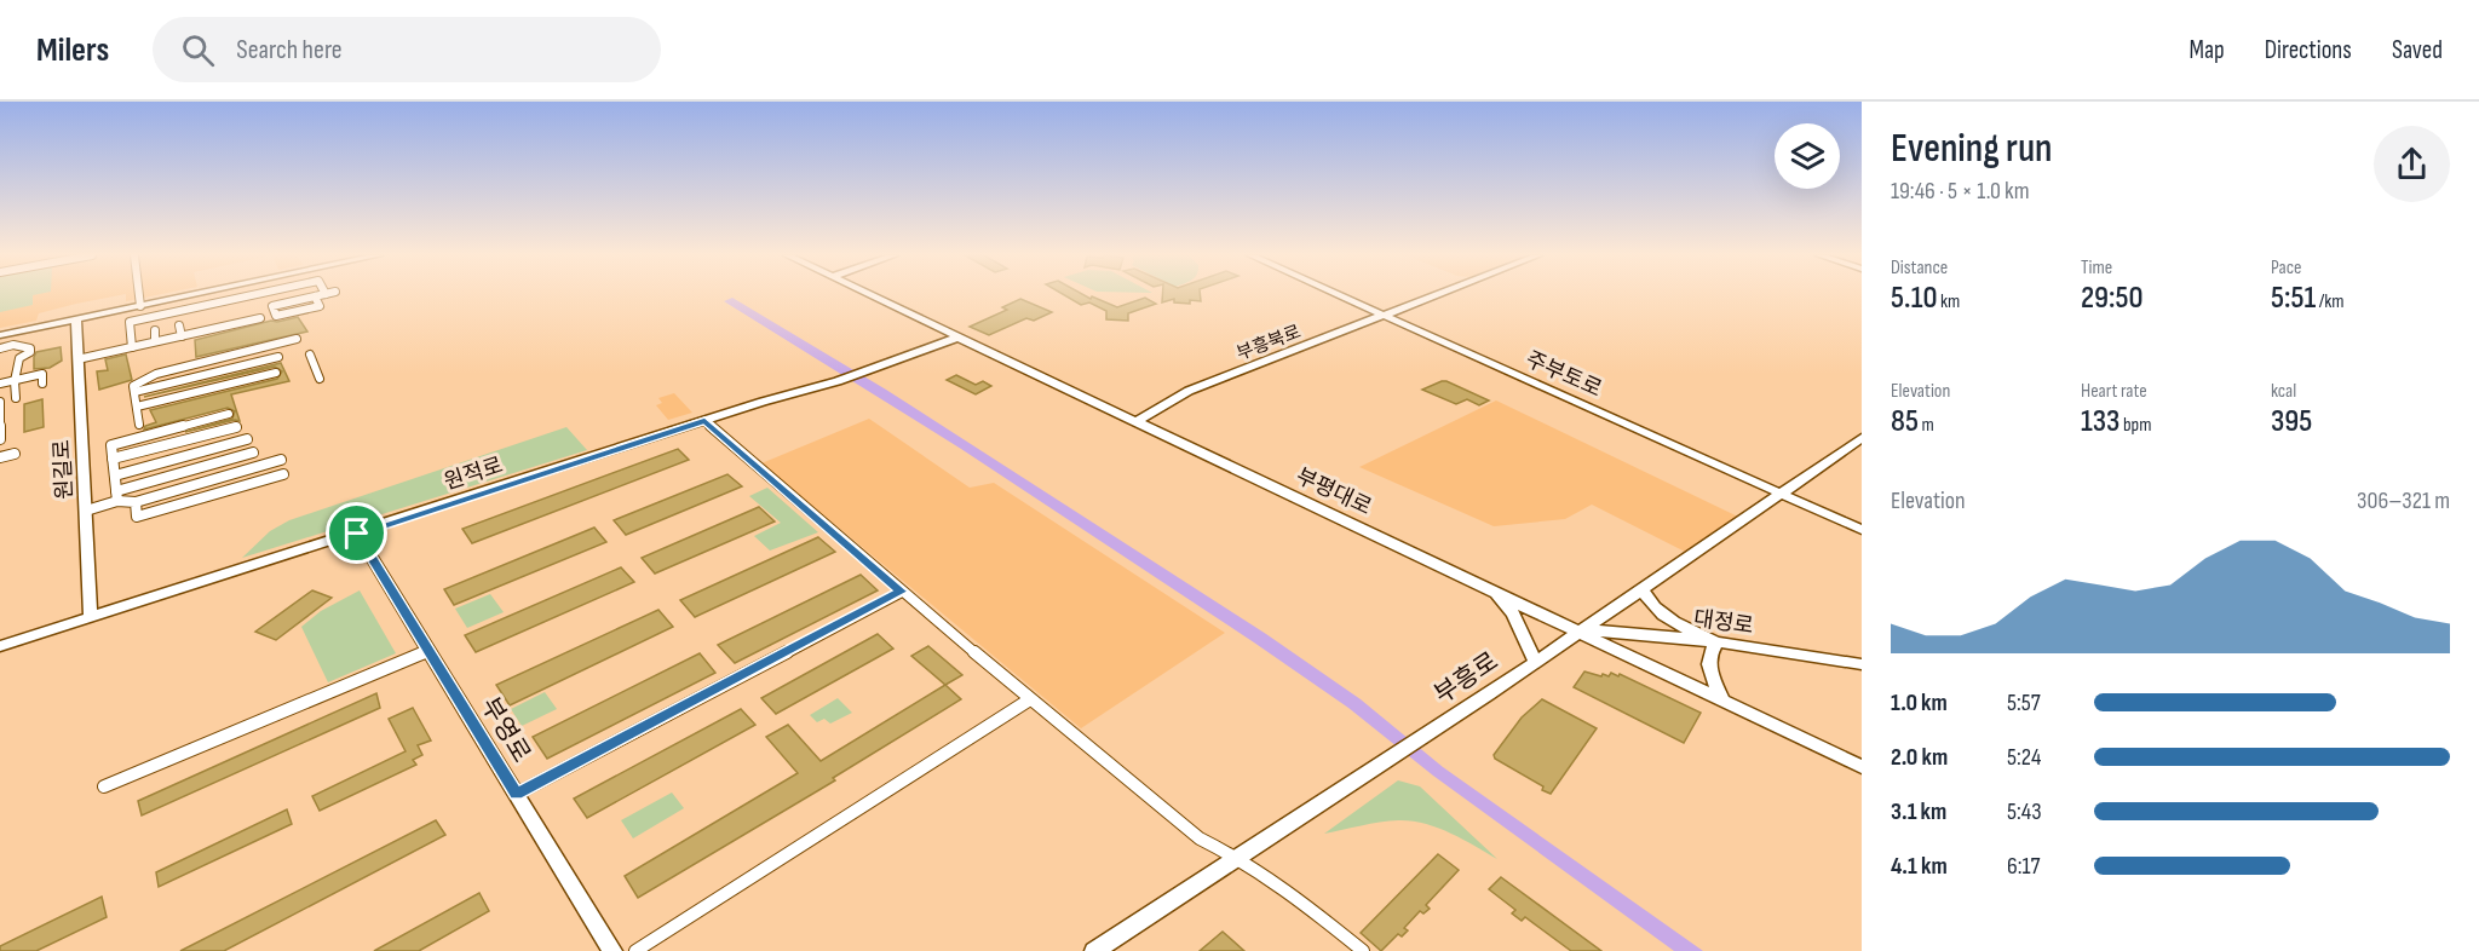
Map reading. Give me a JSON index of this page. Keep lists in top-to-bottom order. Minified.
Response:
{"streets":{"main road":["부흥북로","주부토로","원길로","원적로","부평대로","대정로","부흥로","부영로"]},"crossings":[["부흥북로","주부토로"],["부흥북로","부평대로"],["주부토로","부흥로"],["원길로","원적로"],["원적로","부평대로"],["원적로","부영로"],["부평대로","대정로"],["부평대로","부흥로"],["대정로","부흥로"]],"page":{"header":"Milers","search":"Search here","nav":["Map","Directions","Saved"],"heading":["Evening run","19:46 · 5 × 1.0 km"],"stats":[["Distance","5.10 km"],["Time","29:50"],["Pace","5:51 /km"],["Elevation","85 m"],["Heart rate","133 bpm"],["kcal","395"]],"chart":["Elevation","306–321 m"],"list":[{"name":"1.0 km","note":"5:57"},{"name":"2.0 km","note":"5:24"},{"name":"3.1 km","note":"5:43"},{"name":"4.1 km","note":"6:17"}]}}
